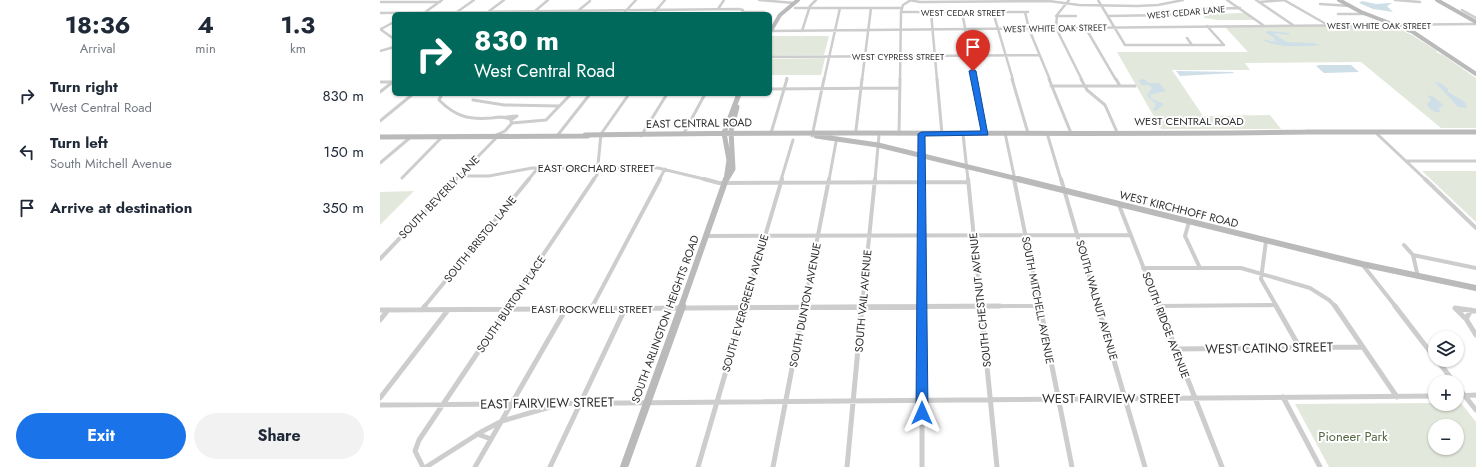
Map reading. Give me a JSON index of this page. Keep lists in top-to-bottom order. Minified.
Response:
{"streets":{"main road":["WEST CENTRAL ROAD","EAST CENTRAL ROAD","WEST KIRCHHOFF ROAD","SOUTH ARLINGTON HEIGHTS ROAD"],"street":["WEST CEDAR STREET","WEST CEDAR LANE","WEST WHITE OAK STREET","WEST CYPRESS STREET","EAST ORCHARD STREET","SOUTH BEVERLY LANE","SOUTH BRISTOL LANE","SOUTH CHESTNUT AVENUE","SOUTH MITCHELL AVENUE","SOUTH WALNUT AVENUE","SOUTH VAIL AVENUE","SOUTH EVERGREEN AVENUE","SOUTH BURTON PLACE","SOUTH DUNTON AVENUE","EAST ROCKWELL STREET","SOUTH RIDGE AVENUE","WEST CATINO STREET","WEST FAIRVIEW STREET","EAST FAIRVIEW STREET"]},"crossings":[["WEST CEDAR STREET","WEST WHITE OAK STREET"],["WEST CENTRAL ROAD","EAST CENTRAL ROAD"],["WEST CENTRAL ROAD","WEST KIRCHHOFF ROAD"],["WEST CENTRAL ROAD","SOUTH CHESTNUT AVENUE"],["WEST CENTRAL ROAD","SOUTH MITCHELL AVENUE"],["WEST CENTRAL ROAD","SOUTH WALNUT AVENUE"],["WEST CENTRAL ROAD","SOUTH VAIL AVENUE"],["EAST CENTRAL ROAD","SOUTH BEVERLY LANE"],["EAST CENTRAL ROAD","WEST KIRCHHOFF ROAD"],["EAST CENTRAL ROAD","SOUTH BURTON PLACE"],["EAST CENTRAL ROAD","SOUTH ARLINGTON HEIGHTS ROAD"],["EAST ORCHARD STREET","SOUTH BEVERLY LANE"],["EAST ORCHARD STREET","SOUTH BRISTOL LANE"],["EAST ORCHARD STREET","SOUTH CHESTNUT AVENUE"],["EAST ORCHARD STREET","SOUTH VAIL AVENUE"],["EAST ORCHARD STREET","SOUTH EVERGREEN AVENUE"],["EAST ORCHARD STREET","SOUTH BURTON PLACE"],["EAST ORCHARD STREET","SOUTH DUNTON AVENUE"],["EAST ORCHARD STREET","SOUTH ARLINGTON HEIGHTS ROAD"],["WEST KIRCHHOFF ROAD","SOUTH CHESTNUT AVENUE"],["WEST KIRCHHOFF ROAD","SOUTH MITCHELL AVENUE"],["WEST KIRCHHOFF ROAD","SOUTH WALNUT AVENUE"],["WEST KIRCHHOFF ROAD","SOUTH VAIL AVENUE"],["WEST KIRCHHOFF ROAD","SOUTH RIDGE AVENUE"],["SOUTH BRISTOL LANE","EAST ROCKWELL STREET"],["SOUTH CHESTNUT AVENUE","EAST ROCKWELL STREET"],["SOUTH CHESTNUT AVENUE","WEST FAIRVIEW STREET"],["SOUTH MITCHELL AVENUE","EAST ROCKWELL STREET"],["SOUTH MITCHELL AVENUE","WEST FAIRVIEW STREET"],["SOUTH WALNUT AVENUE","WEST FAIRVIEW STREET"],["SOUTH VAIL AVENUE","EAST ROCKWELL STREET"],["SOUTH VAIL AVENUE","WEST FAIRVIEW STREET"],["SOUTH EVERGREEN AVENUE","EAST ROCKWELL STREET"],["SOUTH EVERGREEN AVENUE","EAST FAIRVIEW STREET"],["SOUTH BURTON PLACE","EAST ROCKWELL STREET"],["SOUTH BURTON PLACE","EAST FAIRVIEW STREET"],["SOUTH DUNTON AVENUE","EAST ROCKWELL STREET"],["SOUTH DUNTON AVENUE","WEST FAIRVIEW STREET"],["SOUTH DUNTON AVENUE","EAST FAIRVIEW STREET"],["EAST ROCKWELL STREET","SOUTH ARLINGTON HEIGHTS ROAD"],["SOUTH ARLINGTON HEIGHTS ROAD","EAST FAIRVIEW STREET"],["SOUTH RIDGE AVENUE","WEST CATINO STREET"],["SOUTH RIDGE AVENUE","WEST FAIRVIEW STREET"],["WEST FAIRVIEW STREET","EAST FAIRVIEW STREET"]],"parks":["Pioneer Park"],"page":{"eta":["18:36","Arrival","4","min","1.3","km"],"turn":["830 m","West Central Road"],"list":[{"name":"Turn right","note":"West Central Road","value":"830 m"},{"name":"Turn left","note":"South Mitchell Avenue","value":"150 m"},{"name":"Arrive at destination","value":"350 m"}],"map_buttons":["+","−"],"buttons":["Exit","Share"]}}
